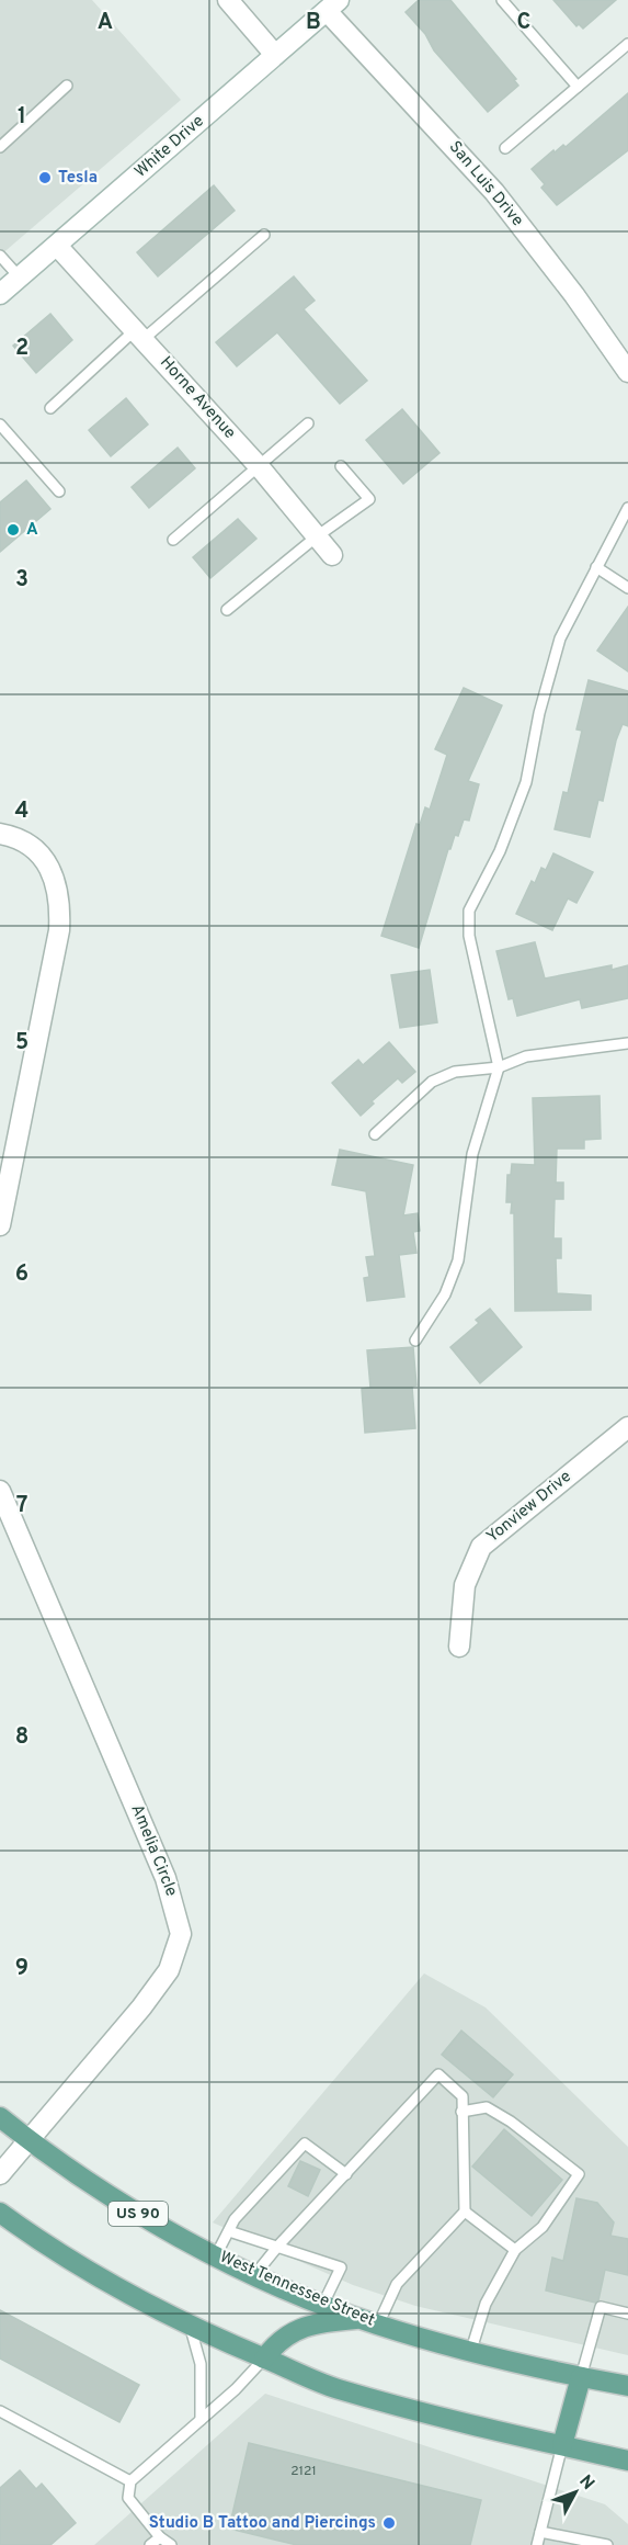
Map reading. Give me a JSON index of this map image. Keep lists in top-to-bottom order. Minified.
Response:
{"streets":{"main road":["US 90","West Tennessee Street"],"street":["White Drive","San Luis Drive","Horne Avenue","Yonview Drive","Amelia Circle"]},"crossings":[["White Drive","San Luis Drive"],["White Drive","Horne Avenue"],["Amelia Circle","West Tennessee Street"]],"places":["Tesla","A","Studio B Tattoo and Piercings"],"house_numbers":["2121"],"north":"top right","grid":{"columns":["A","B","C"],"rows":["1","2","3","4","5","6","7","8","9"]}}
